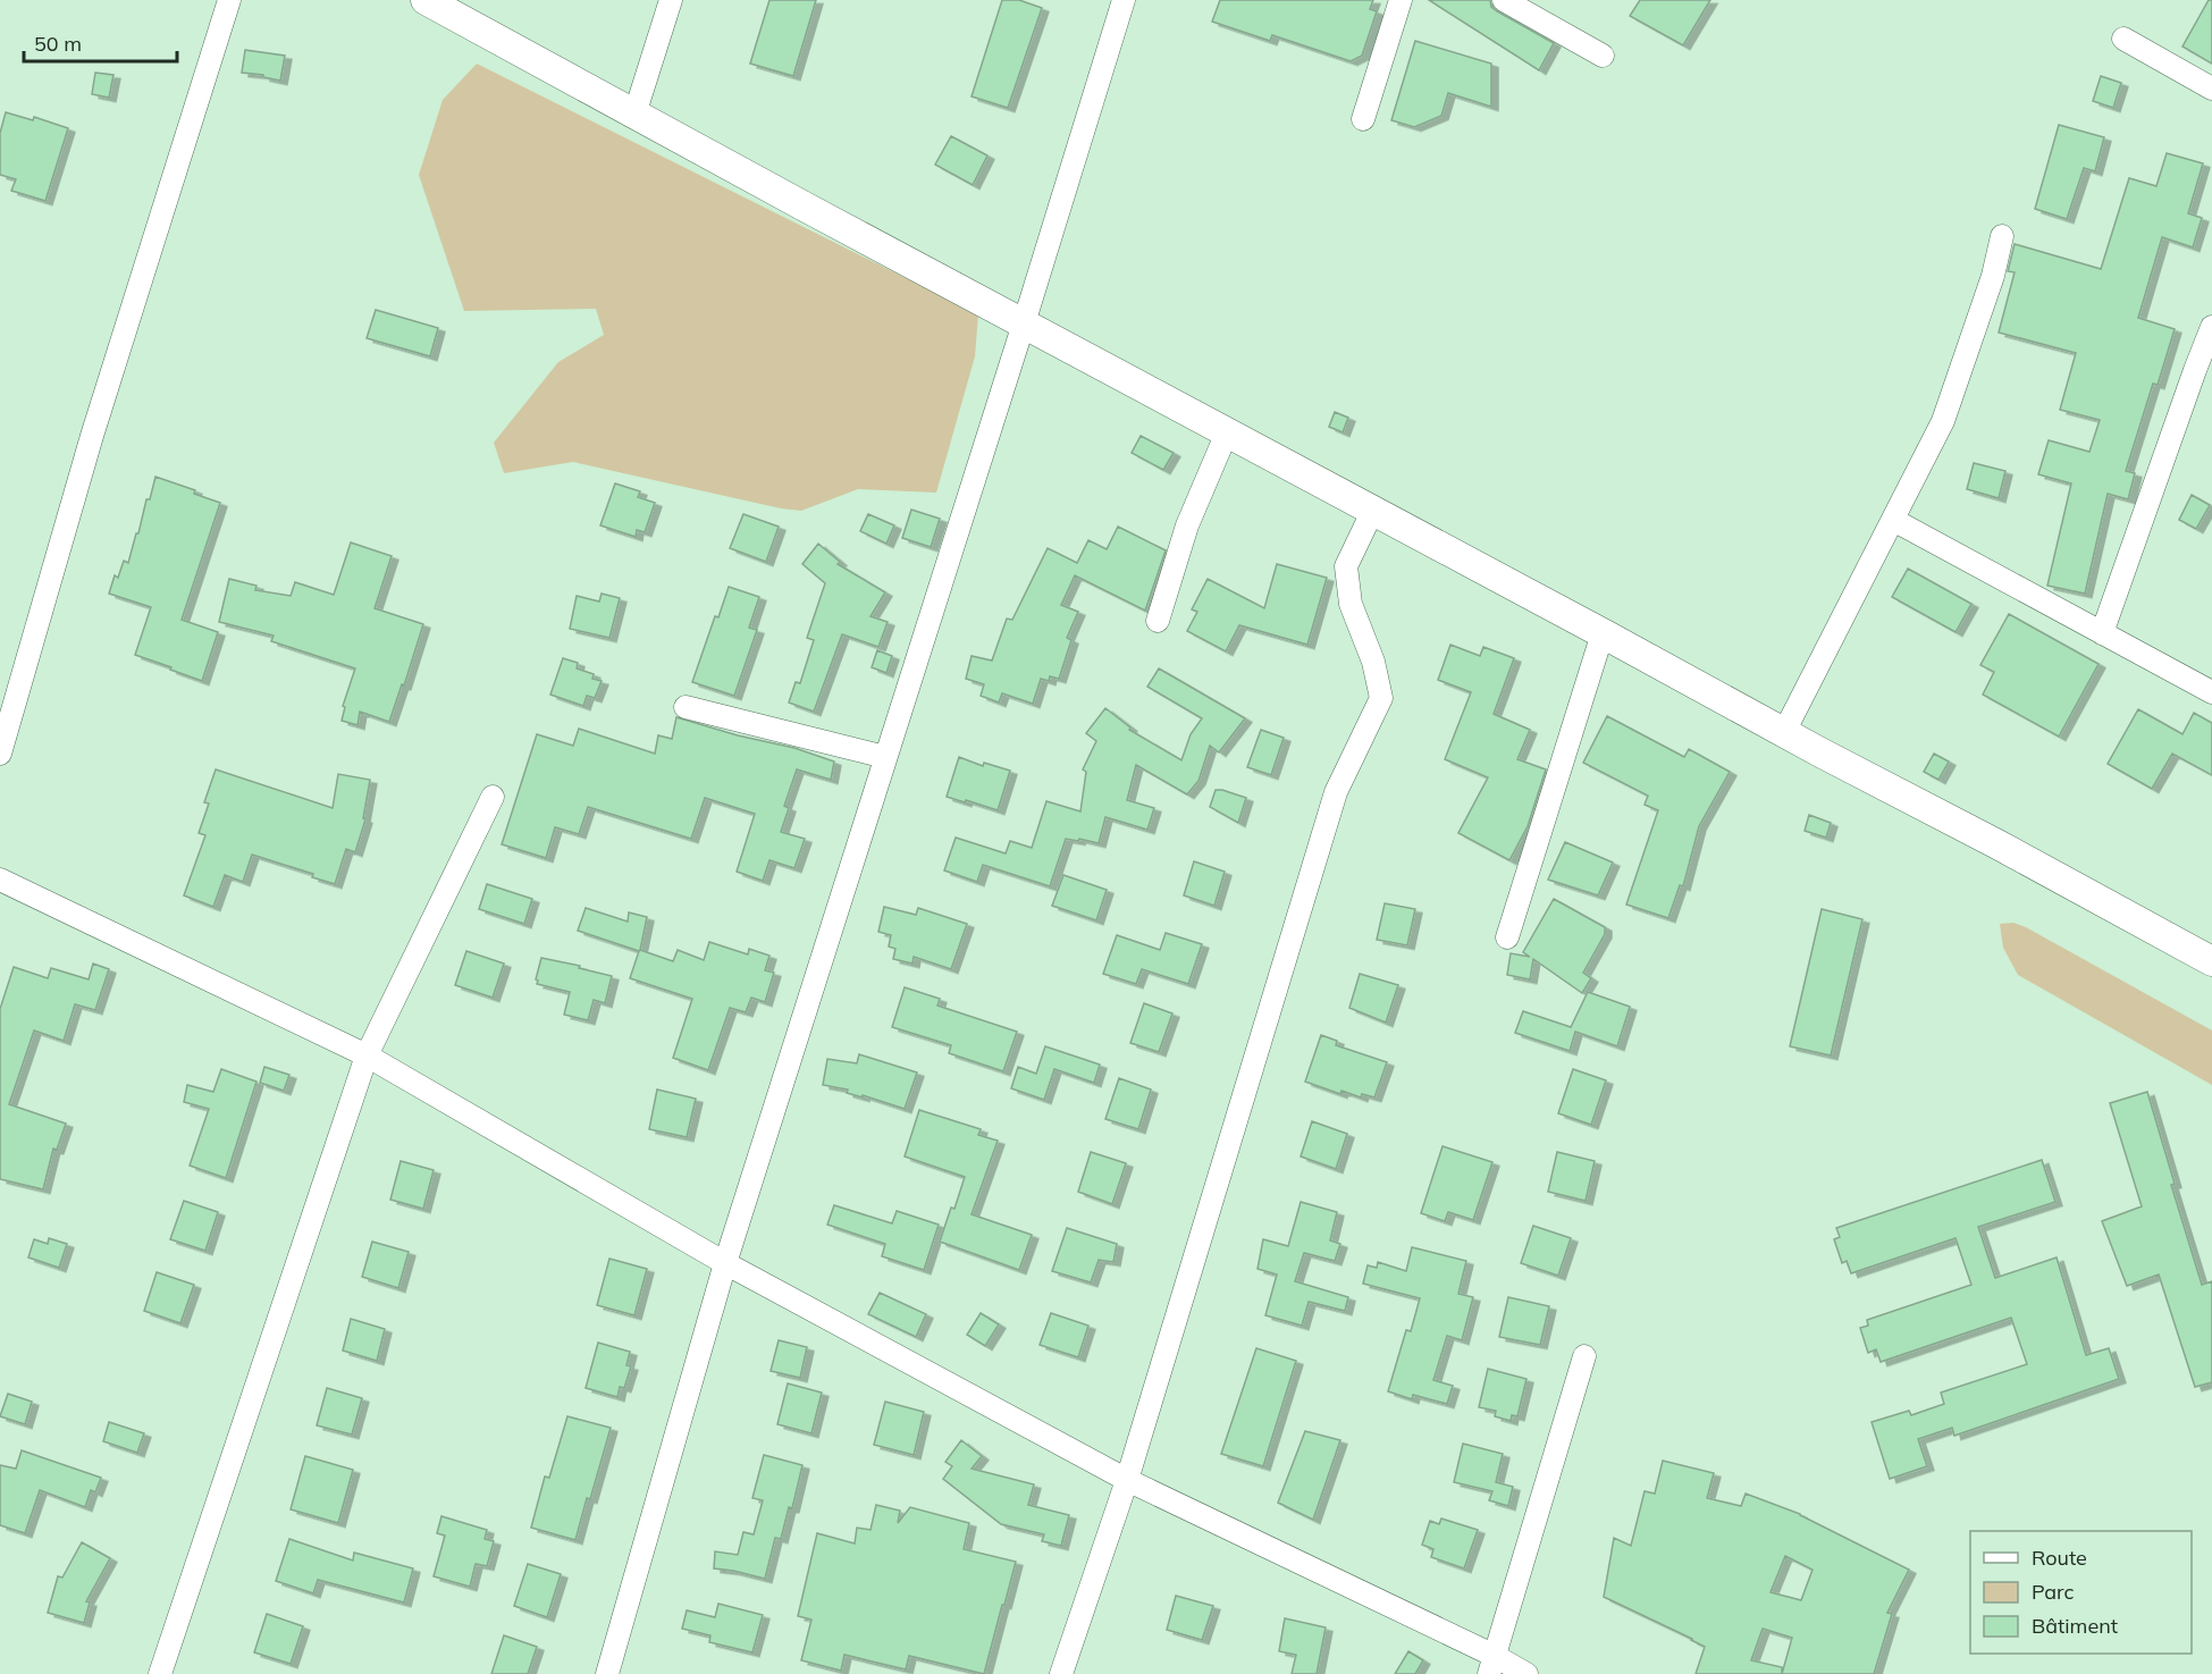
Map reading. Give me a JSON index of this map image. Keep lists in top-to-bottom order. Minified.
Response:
{"legend":["Route","Parc","Bâtiment"],"scale_bar":"50 m"}
